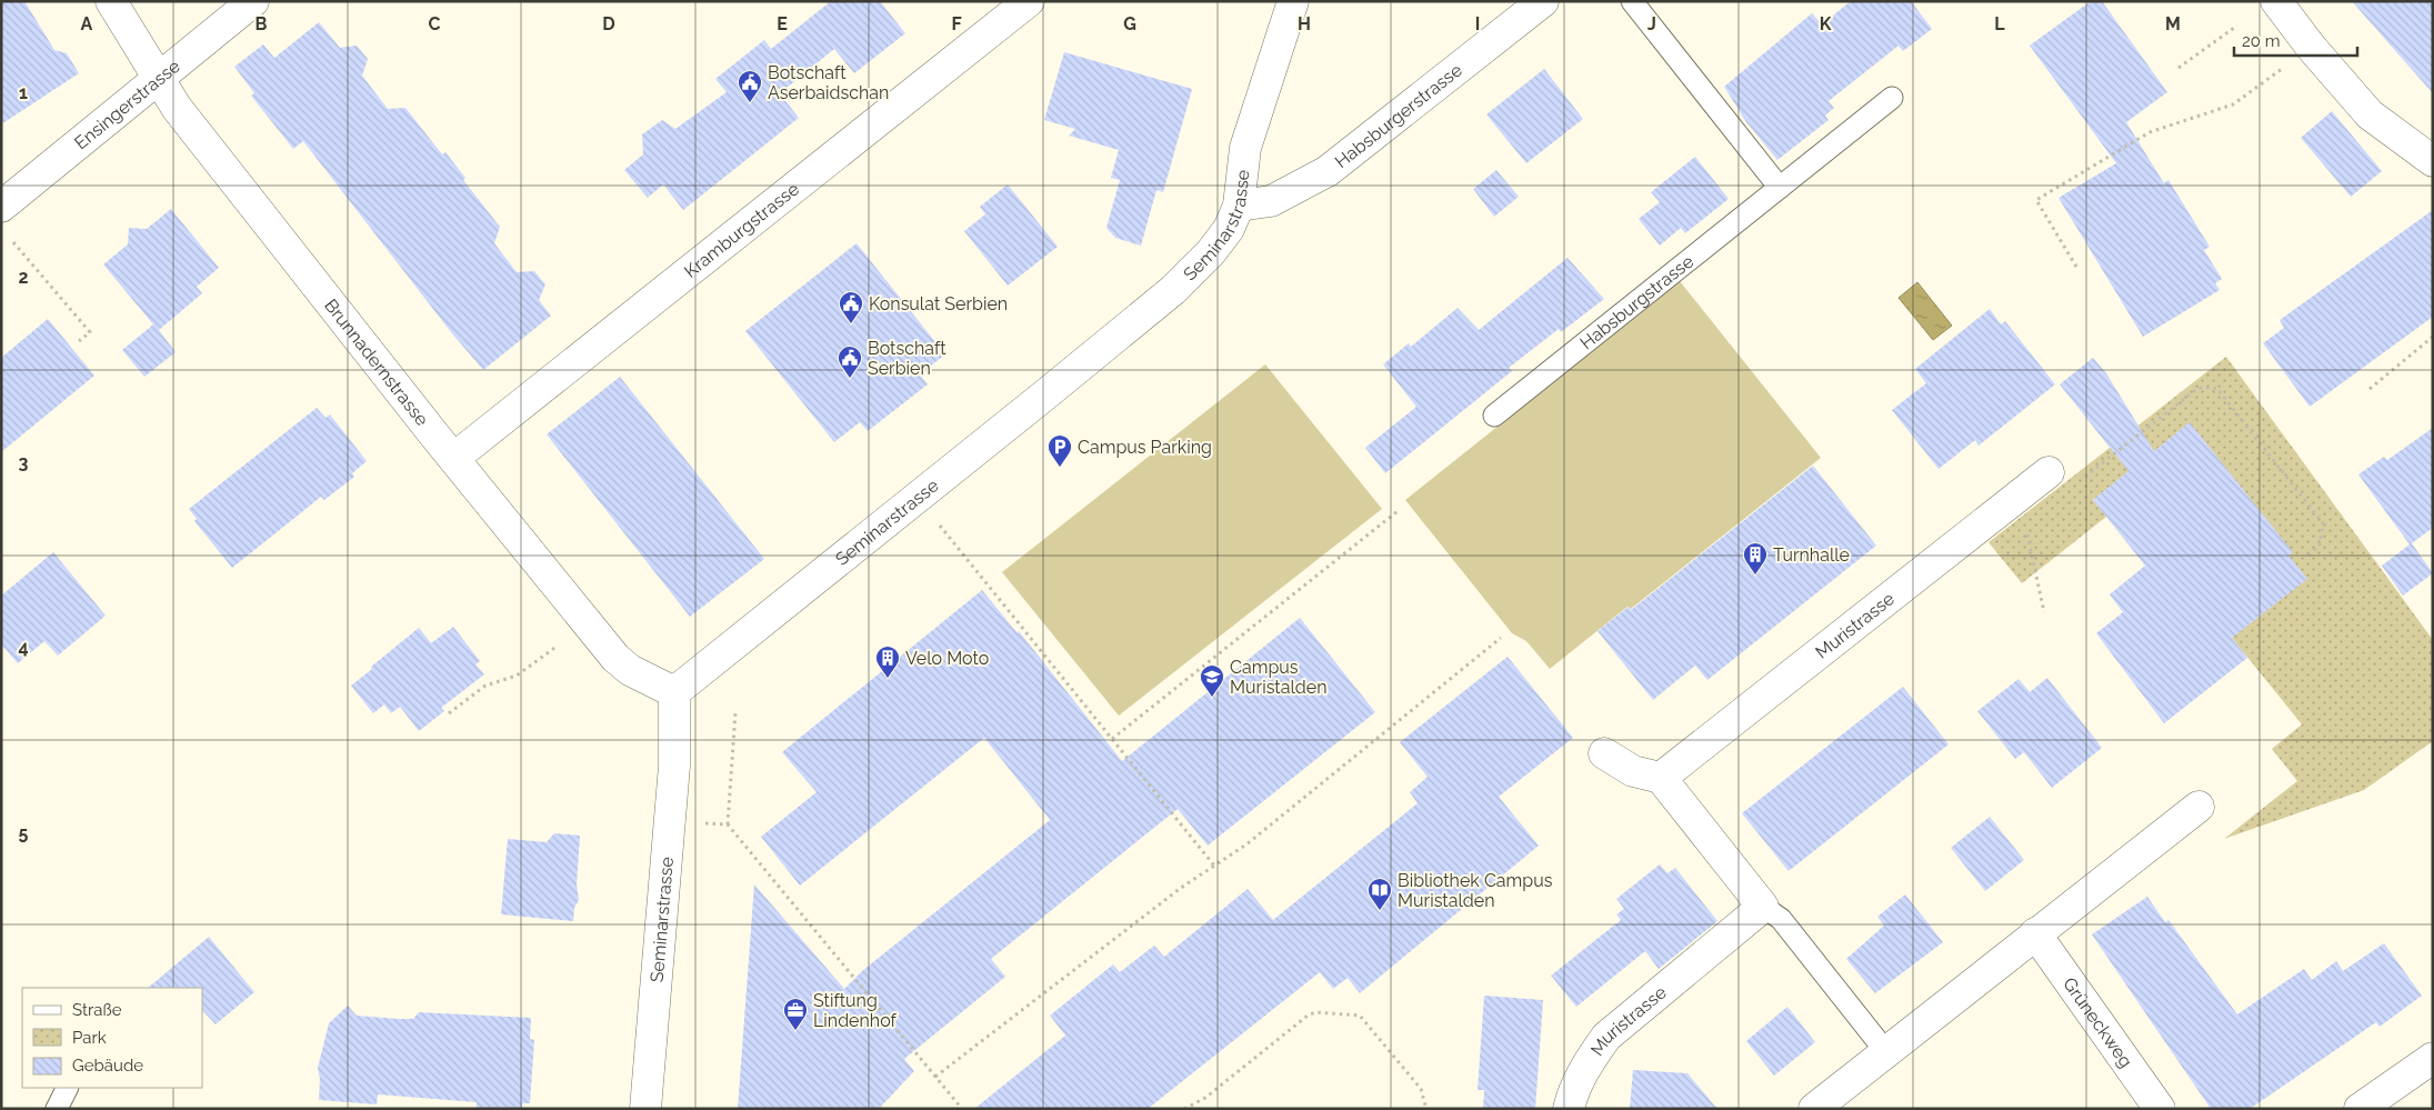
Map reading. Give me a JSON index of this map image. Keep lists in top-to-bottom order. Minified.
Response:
{"streets":{"street":["Ensingerstrasse","Habsburgerstrasse","Seminarstrasse","Kramburgstrasse","Brunnadernstrasse","Muristrasse","Grüneckweg"],"lane":["Habsburgstrasse"]},"crossings":[["Ensingerstrasse","Brunnadernstrasse"],["Habsburgerstrasse","Seminarstrasse"],["Seminarstrasse","Brunnadernstrasse"],["Kramburgstrasse","Brunnadernstrasse"]],"places":{"public building":["Botschaft Aserbaidschan","Konsulat Serbien","Botschaft Serbien"],"parking":["Campus Parking"],"building":["Turnhalle","Velo Moto"],"school or university":["Campus Muristalden"],"library":["Bibliothek Campus Muristalden"],"office":["Stiftung Lindenhof"]},"legend":["Straße","Park","Gebäude"],"scale_bar":"20 m","grid":{"columns":["A","B","C","D","E","F","G","H","I","J","K","L","M"],"rows":["1","2","3","4","5"]}}
